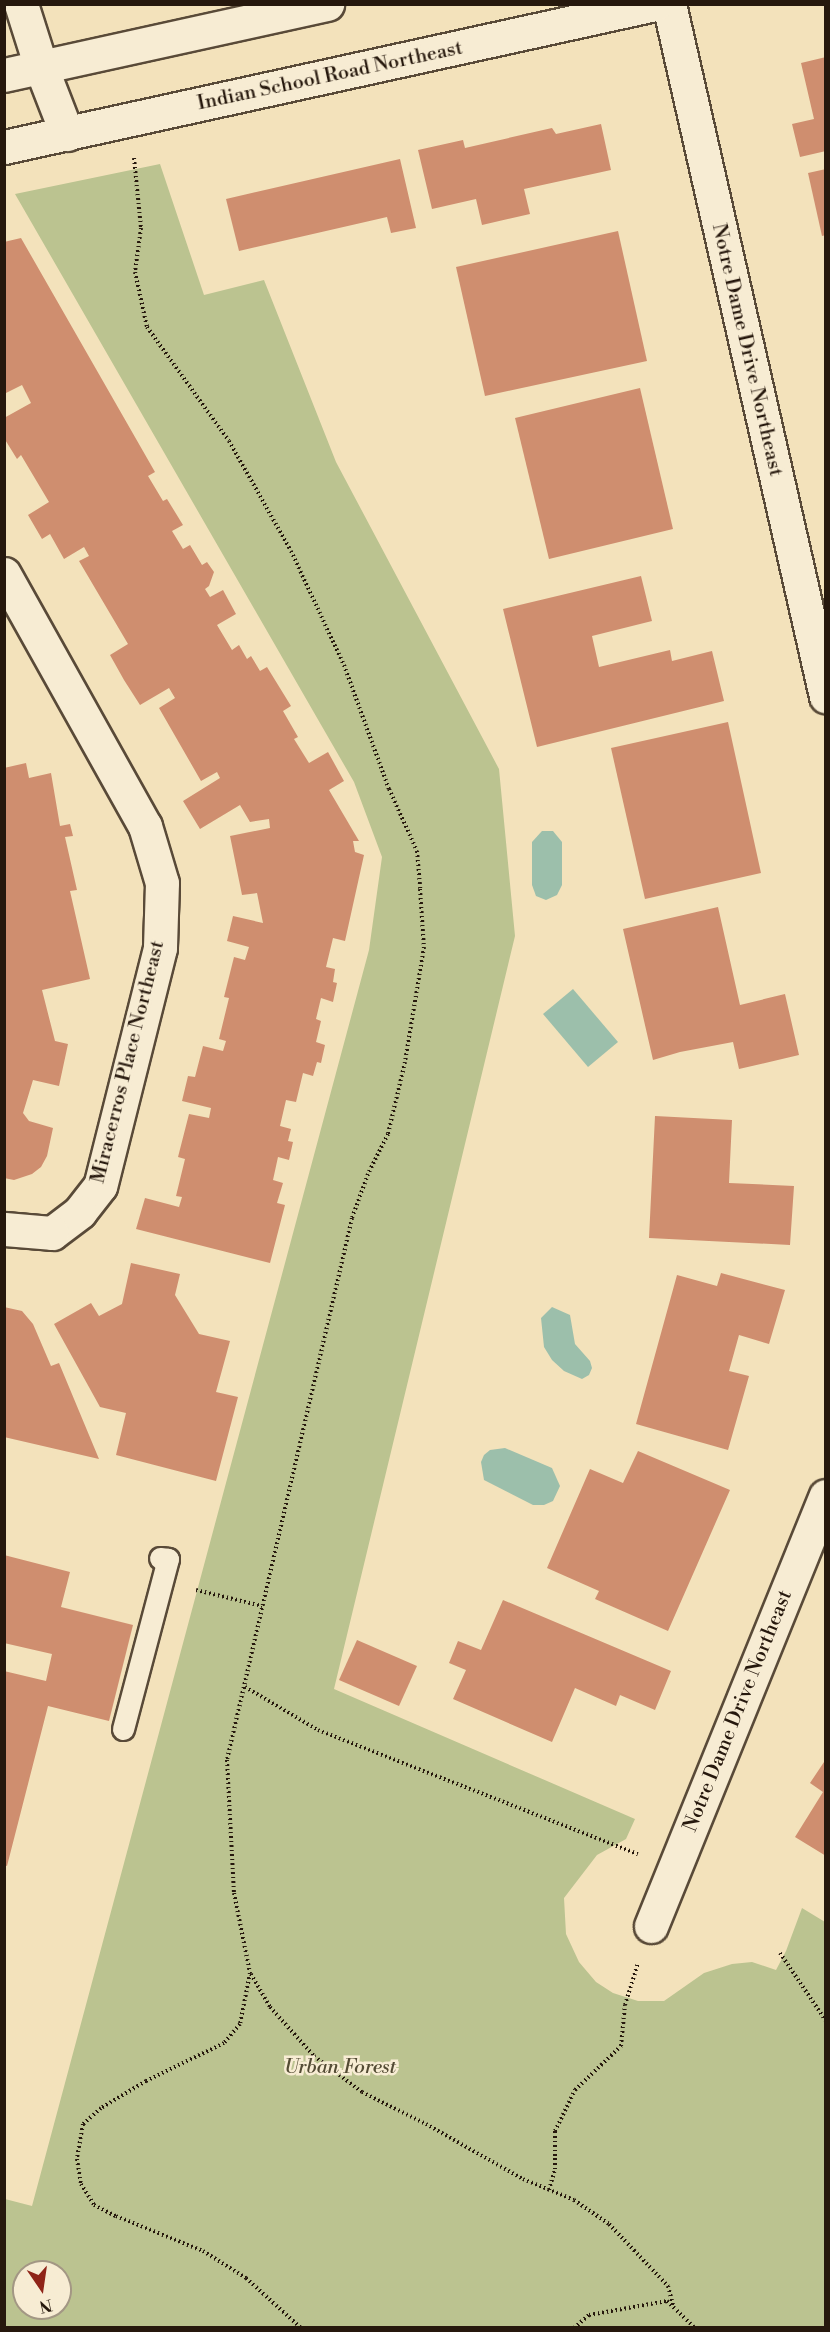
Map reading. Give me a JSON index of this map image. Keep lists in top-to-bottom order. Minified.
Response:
{"streets":{"street":["Indian School Road Northeast","Notre Dame Drive Northeast","Miracerros Place Northeast"]},"parks":["Urban Forest"],"north":"bottom"}
